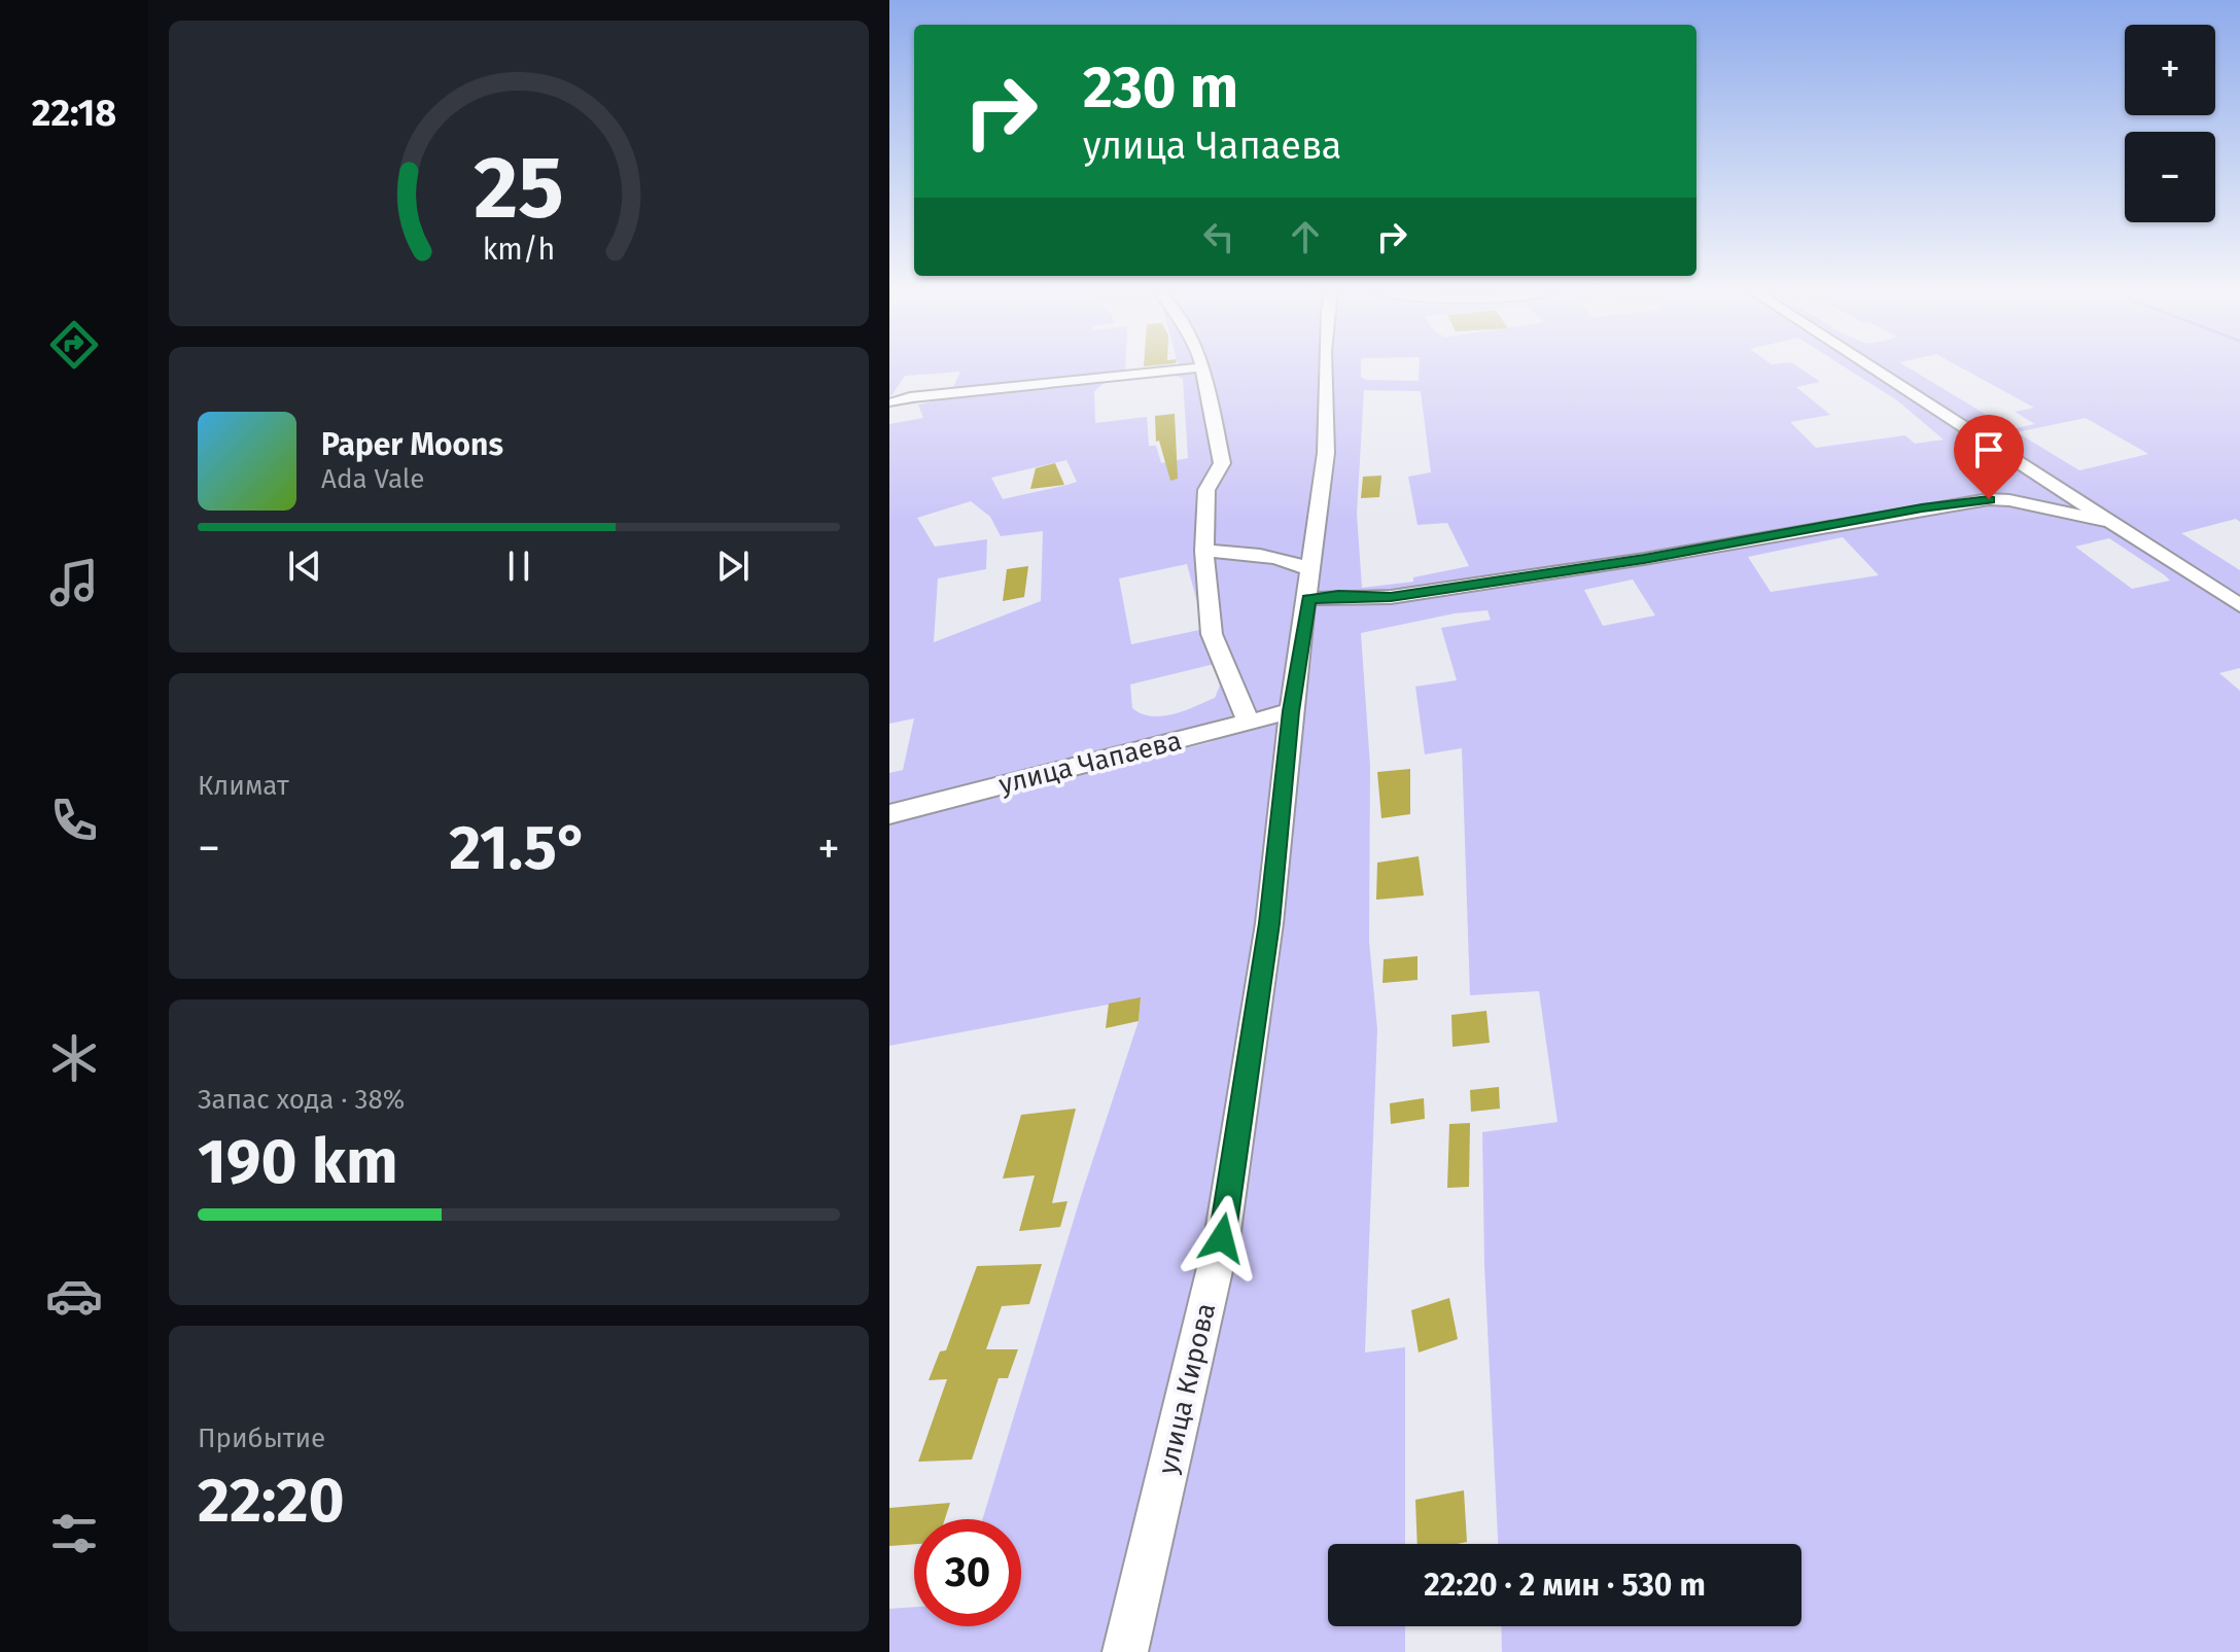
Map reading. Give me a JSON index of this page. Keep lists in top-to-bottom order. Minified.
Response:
{"streets":{"street":["улица Чапаева","улица Кирова"]},"crossings":[["улица Чапаева","улица Кирова"]],"page":{"tabs":"22:18","map_buttons":["+","−"],"turn":["230 m","улица Чапаева"],"song":["Paper Moons","Ada Vale"],"tile":["Климат",["Запас хода · 38%","190 km"],["Прибытие","22:20"]],"heat":["−","21.5°","+"],"limit":"30","trip":"22:20 · 2 мин · 530 m","gauge":["25","km/h"]}}
